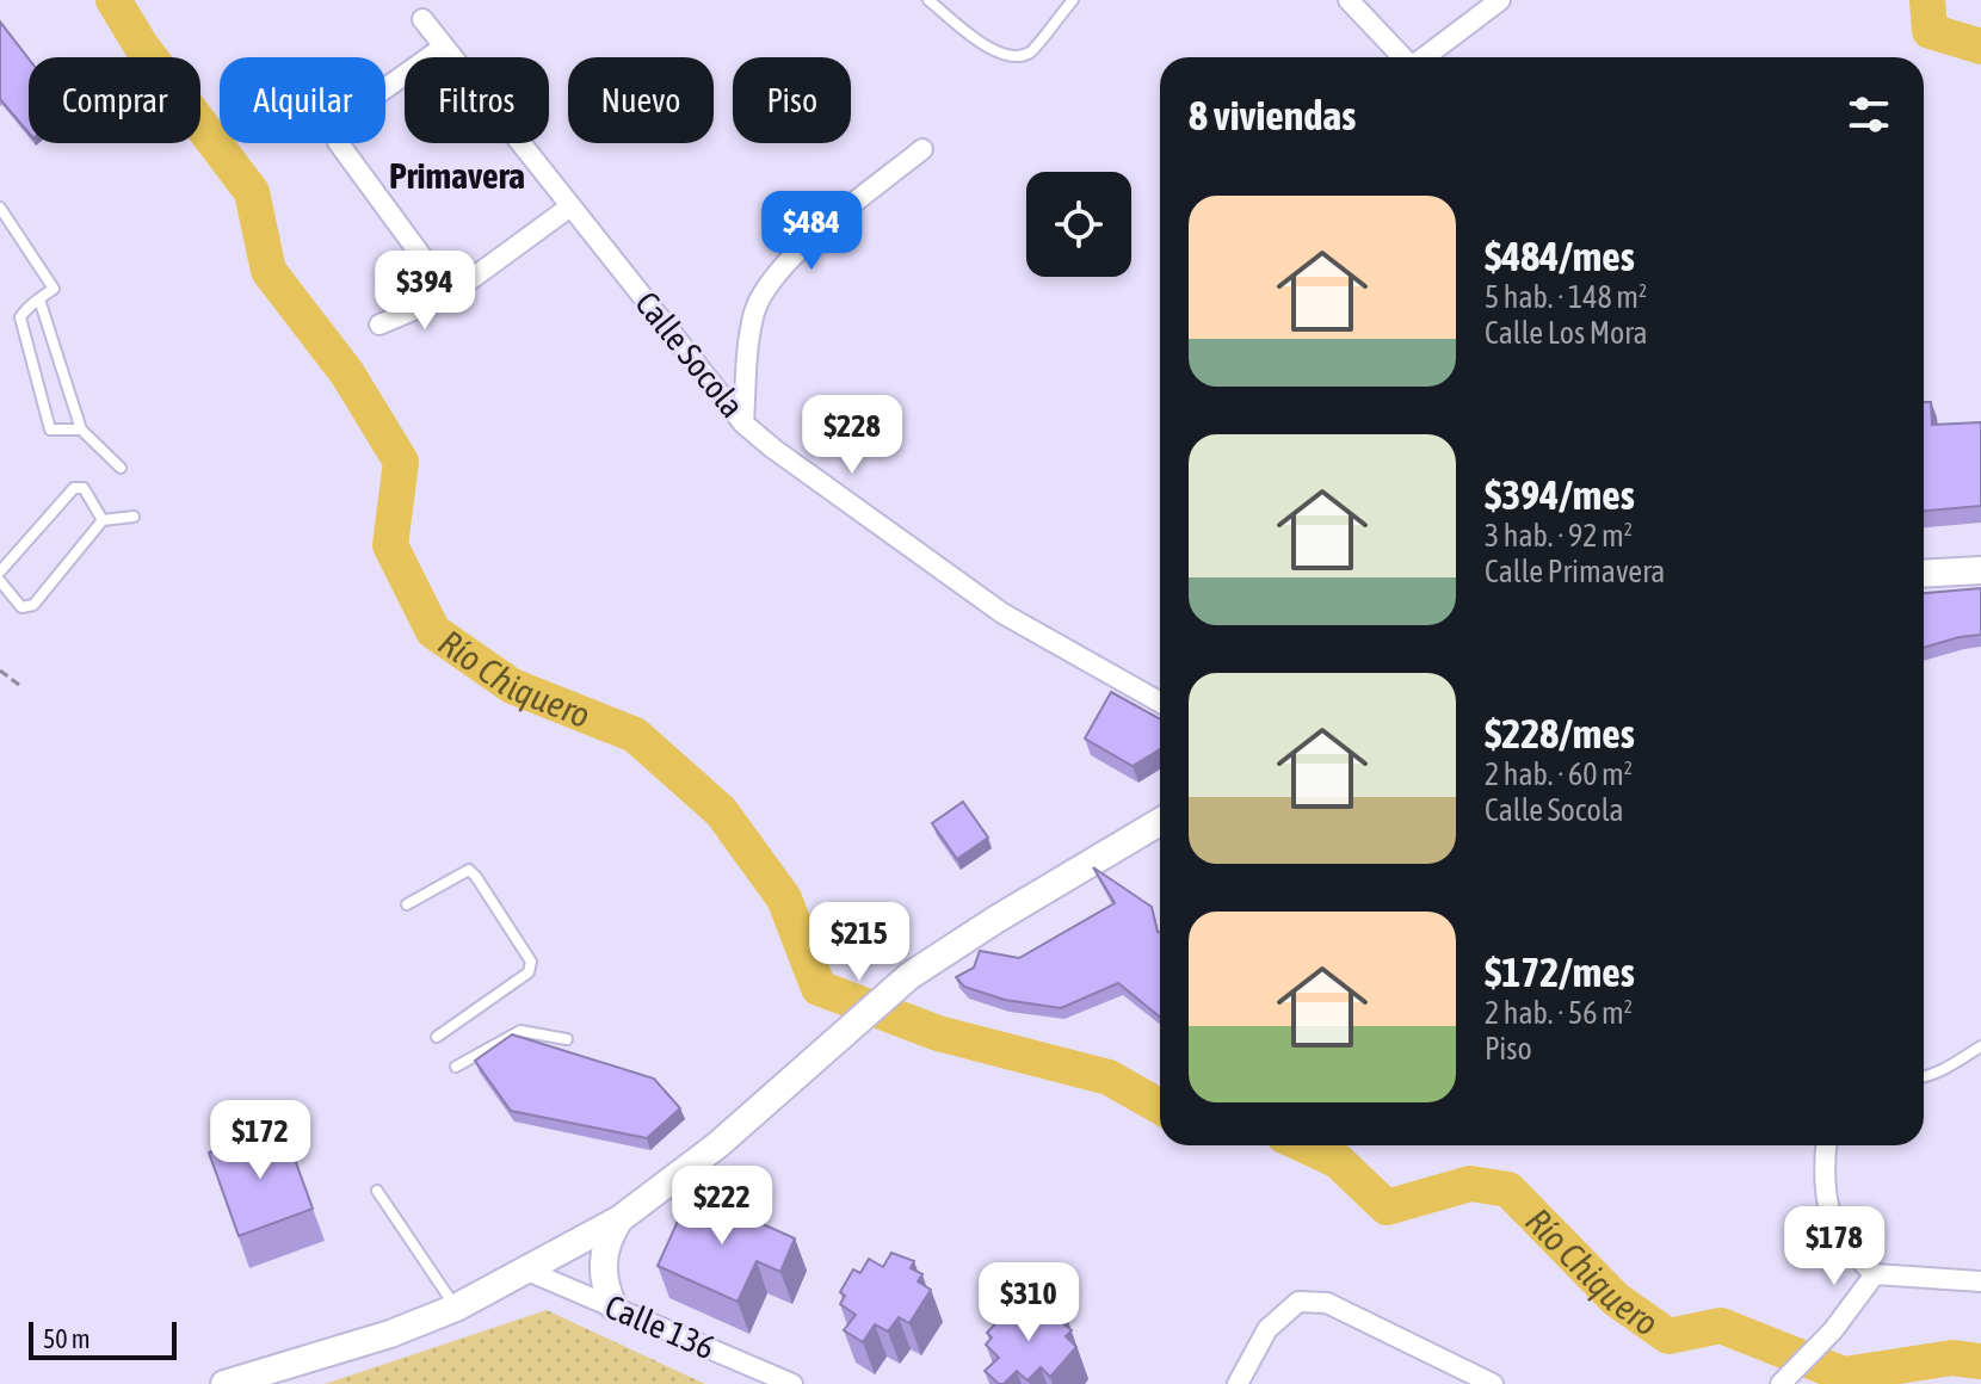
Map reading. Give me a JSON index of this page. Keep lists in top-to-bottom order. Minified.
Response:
{"streets":{"street":["Calle Socola","Calle 136"]},"districts":["Primavera"],"water":["Río Chiquero"],"scale_bar":"50 m","page":{"chip":["Comprar","Alquilar","Filtros","Nuevo","Piso"],"heading":"8 viviendas","list":[{"name":"$484/mes","note":"5 hab. · 148 m² · Calle Los Mora"},{"name":"$394/mes","note":"3 hab. · 92 m² · Calle Primavera"},{"name":"$228/mes","note":"2 hab. · 60 m² · Calle Socola"},{"name":"$172/mes","note":"2 hab. · 56 m² · Piso"}],"price":["$484","$394","$228","$215","$172","$222","$178","$310"],"scale":"50 m"}}
